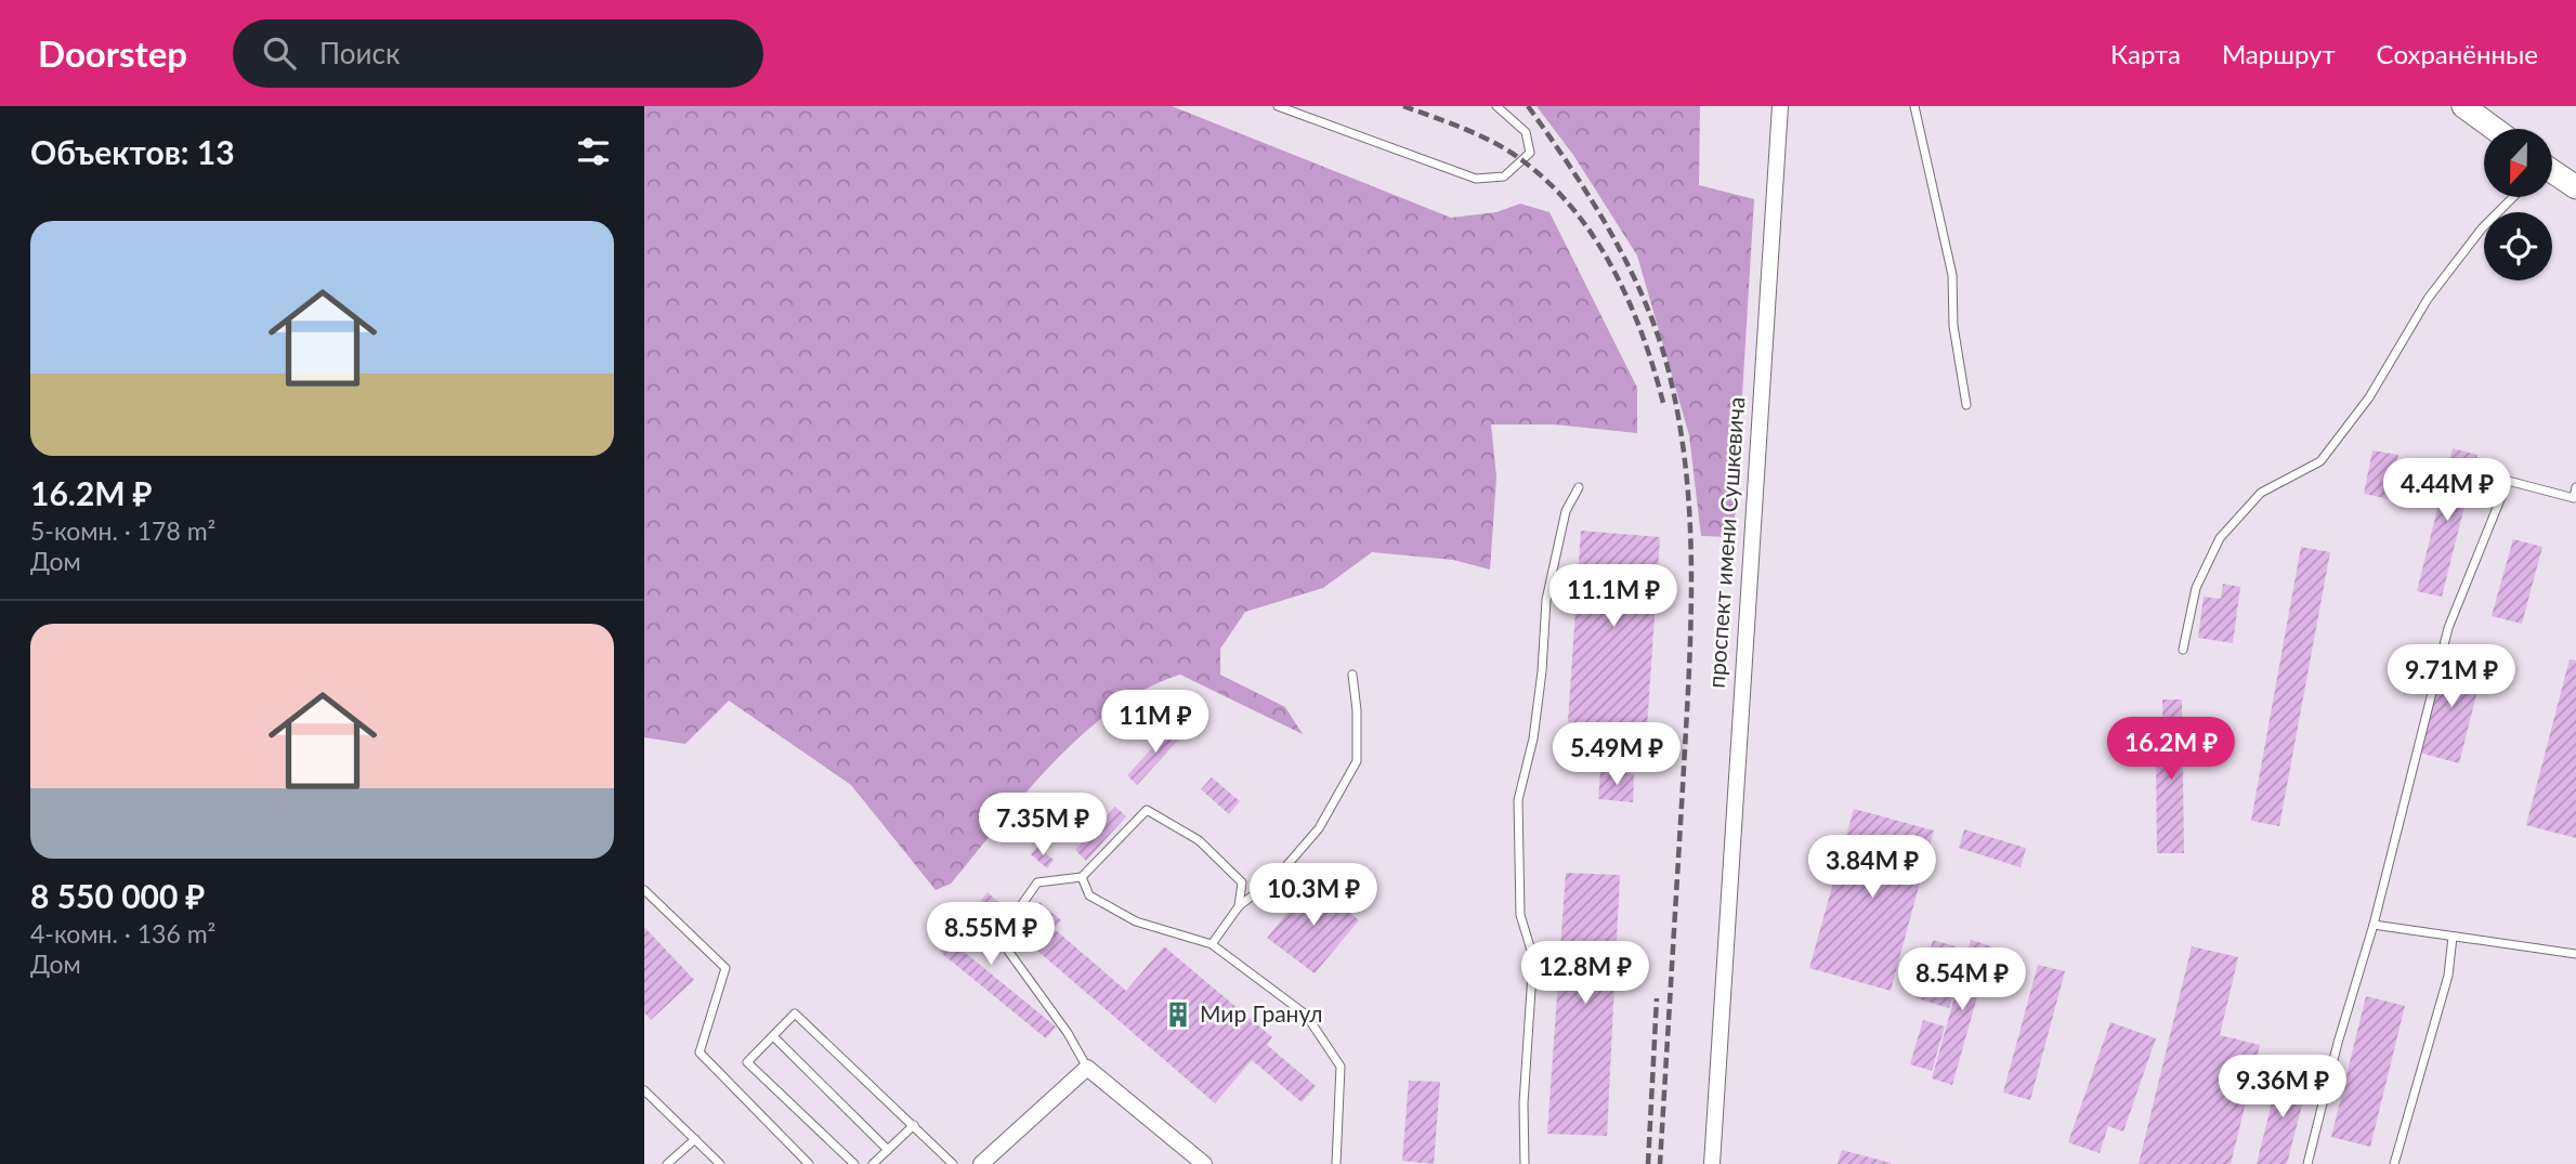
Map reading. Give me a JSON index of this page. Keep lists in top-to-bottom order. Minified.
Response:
{"streets":{"street":["проспект имени Сушкевича"]},"places":{"building":["Мир Гранул"]},"north":"bottom","page":{"header":"Doorstep","search":"Поиск","nav":["Карта","Маршрут","Сохранённые"],"heading":"Объектов: 13","list":[{"name":"16.2M ₽","note":"5-комн. · 178 m² · Дом"},{"name":"8 550 000 ₽","note":"4-комн. · 136 m² · Дом"}],"price":["4.44M ₽","11.1M ₽","9.71M ₽","11M ₽","16.2M ₽","5.49M ₽","7.35M ₽","3.84M ₽","10.3M ₽","8.55M ₽","12.8M ₽","8.54M ₽","9.36M ₽"]}}
